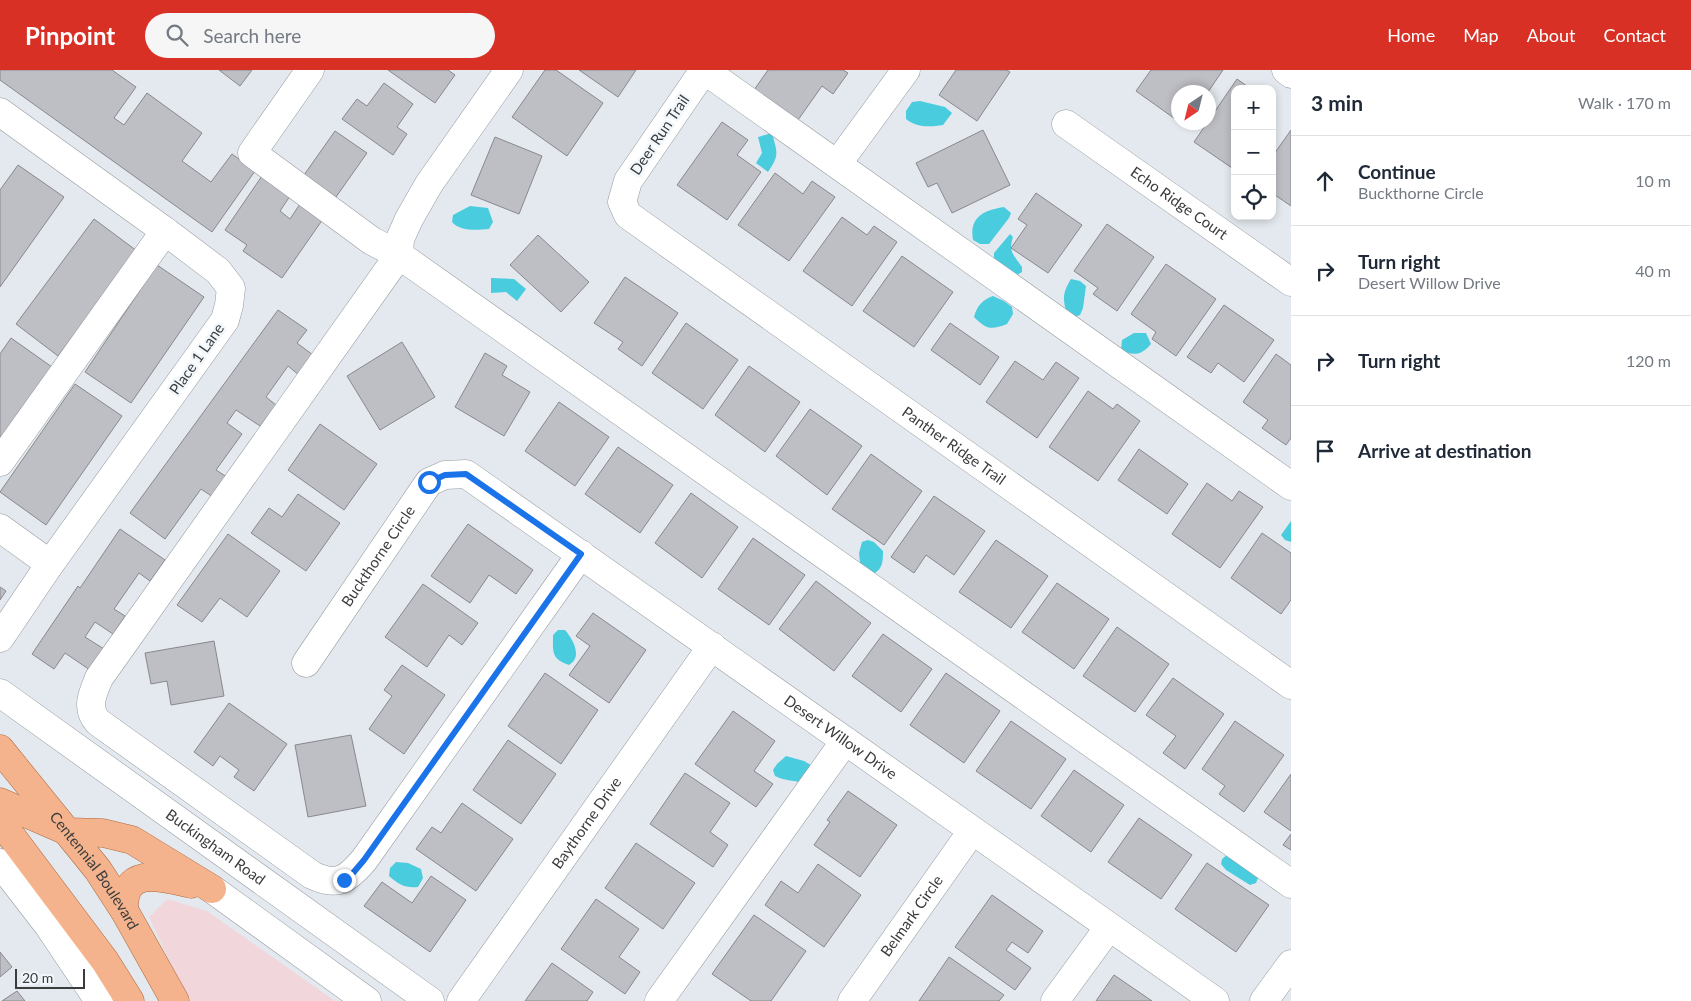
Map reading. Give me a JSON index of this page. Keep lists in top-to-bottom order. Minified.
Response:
{"streets":{"main road":["Centennial Boulevard"],"street":["Deer Run Trail","Echo Ridge Court","Place 1 Lane","Panther Ridge Trail","Buckthorne Circle","Desert Willow Drive","Baythorne Drive","Buckingham Road","Belmark Circle"]},"crossings":[["Deer Run Trail","Panther Ridge Trail"],["Buckthorne Circle","Desert Willow Drive"],["Desert Willow Drive","Baythorne Drive"],["Desert Willow Drive","Belmark Circle"]],"scale_bar":"20 m","north":"bottom left","page":{"header":"Pinpoint","search":"Search here","nav":["Home","Map","About","Contact"],"heading":["3 min","Walk · 170 m"],"map_buttons":["+","−"],"list":[["Continue","Buckthorne Circle","10 m"],["Turn right","Desert Willow Drive","40 m"],["Turn right","120 m"],"Arrive at destination"],"scale":"20 m"}}
